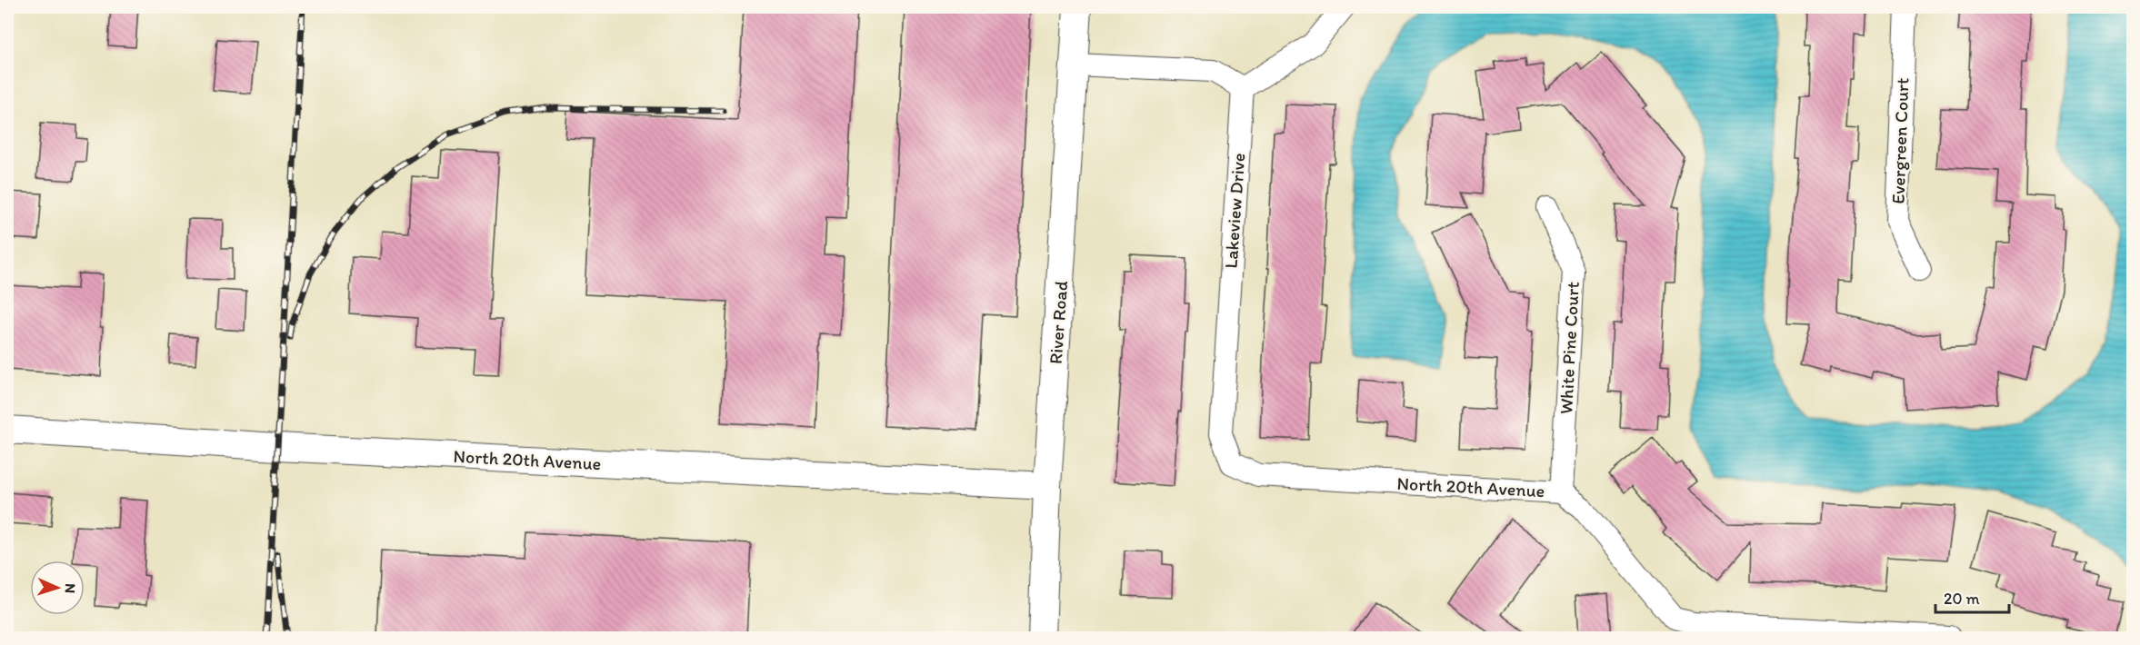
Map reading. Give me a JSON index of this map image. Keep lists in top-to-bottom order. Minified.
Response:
{"streets":{"street":["Evergreen Court","Lakeview Drive","River Road","White Pine Court","North 20th Avenue"]},"crossings":[["Lakeview Drive","North 20th Avenue"],["River Road","North 20th Avenue"],["White Pine Court","North 20th Avenue"]],"scale_bar":"20 m","north":"right"}
